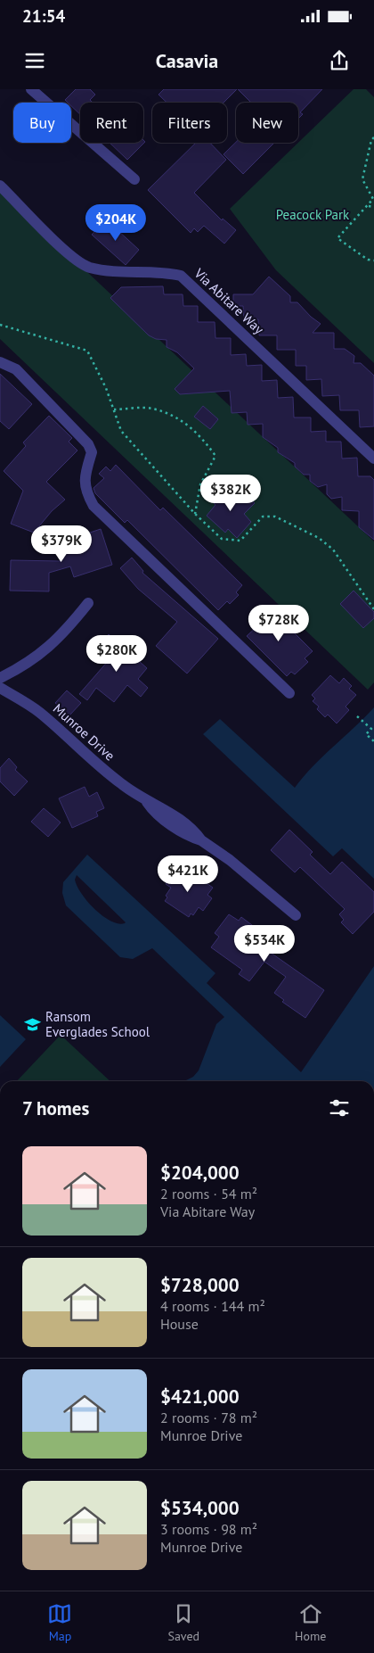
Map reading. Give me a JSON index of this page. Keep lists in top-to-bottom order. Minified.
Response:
{"streets":{"street":["Via Abitare Way","Munroe Drive"]},"parks":["Peacock Park"],"places":{"school or university":["Ransom Everglades School"]},"page":{"status":"21:54","header":"Casavia","chip":["Buy","Rent","Filters","New"],"price":["$204K","$382K","$379K","$728K","$280K","$421K","$534K"],"heading":"7 homes","list":[{"name":"$204,000","note":"2 rooms · 54 m² · Via Abitare Way"},{"name":"$728,000","note":"4 rooms · 144 m² · House"},{"name":"$421,000","note":"2 rooms · 78 m² · Munroe Drive"},{"name":"$534,000","note":"3 rooms · 98 m² · Munroe Drive"}],"tabs":["Map","Saved","Home"]}}
